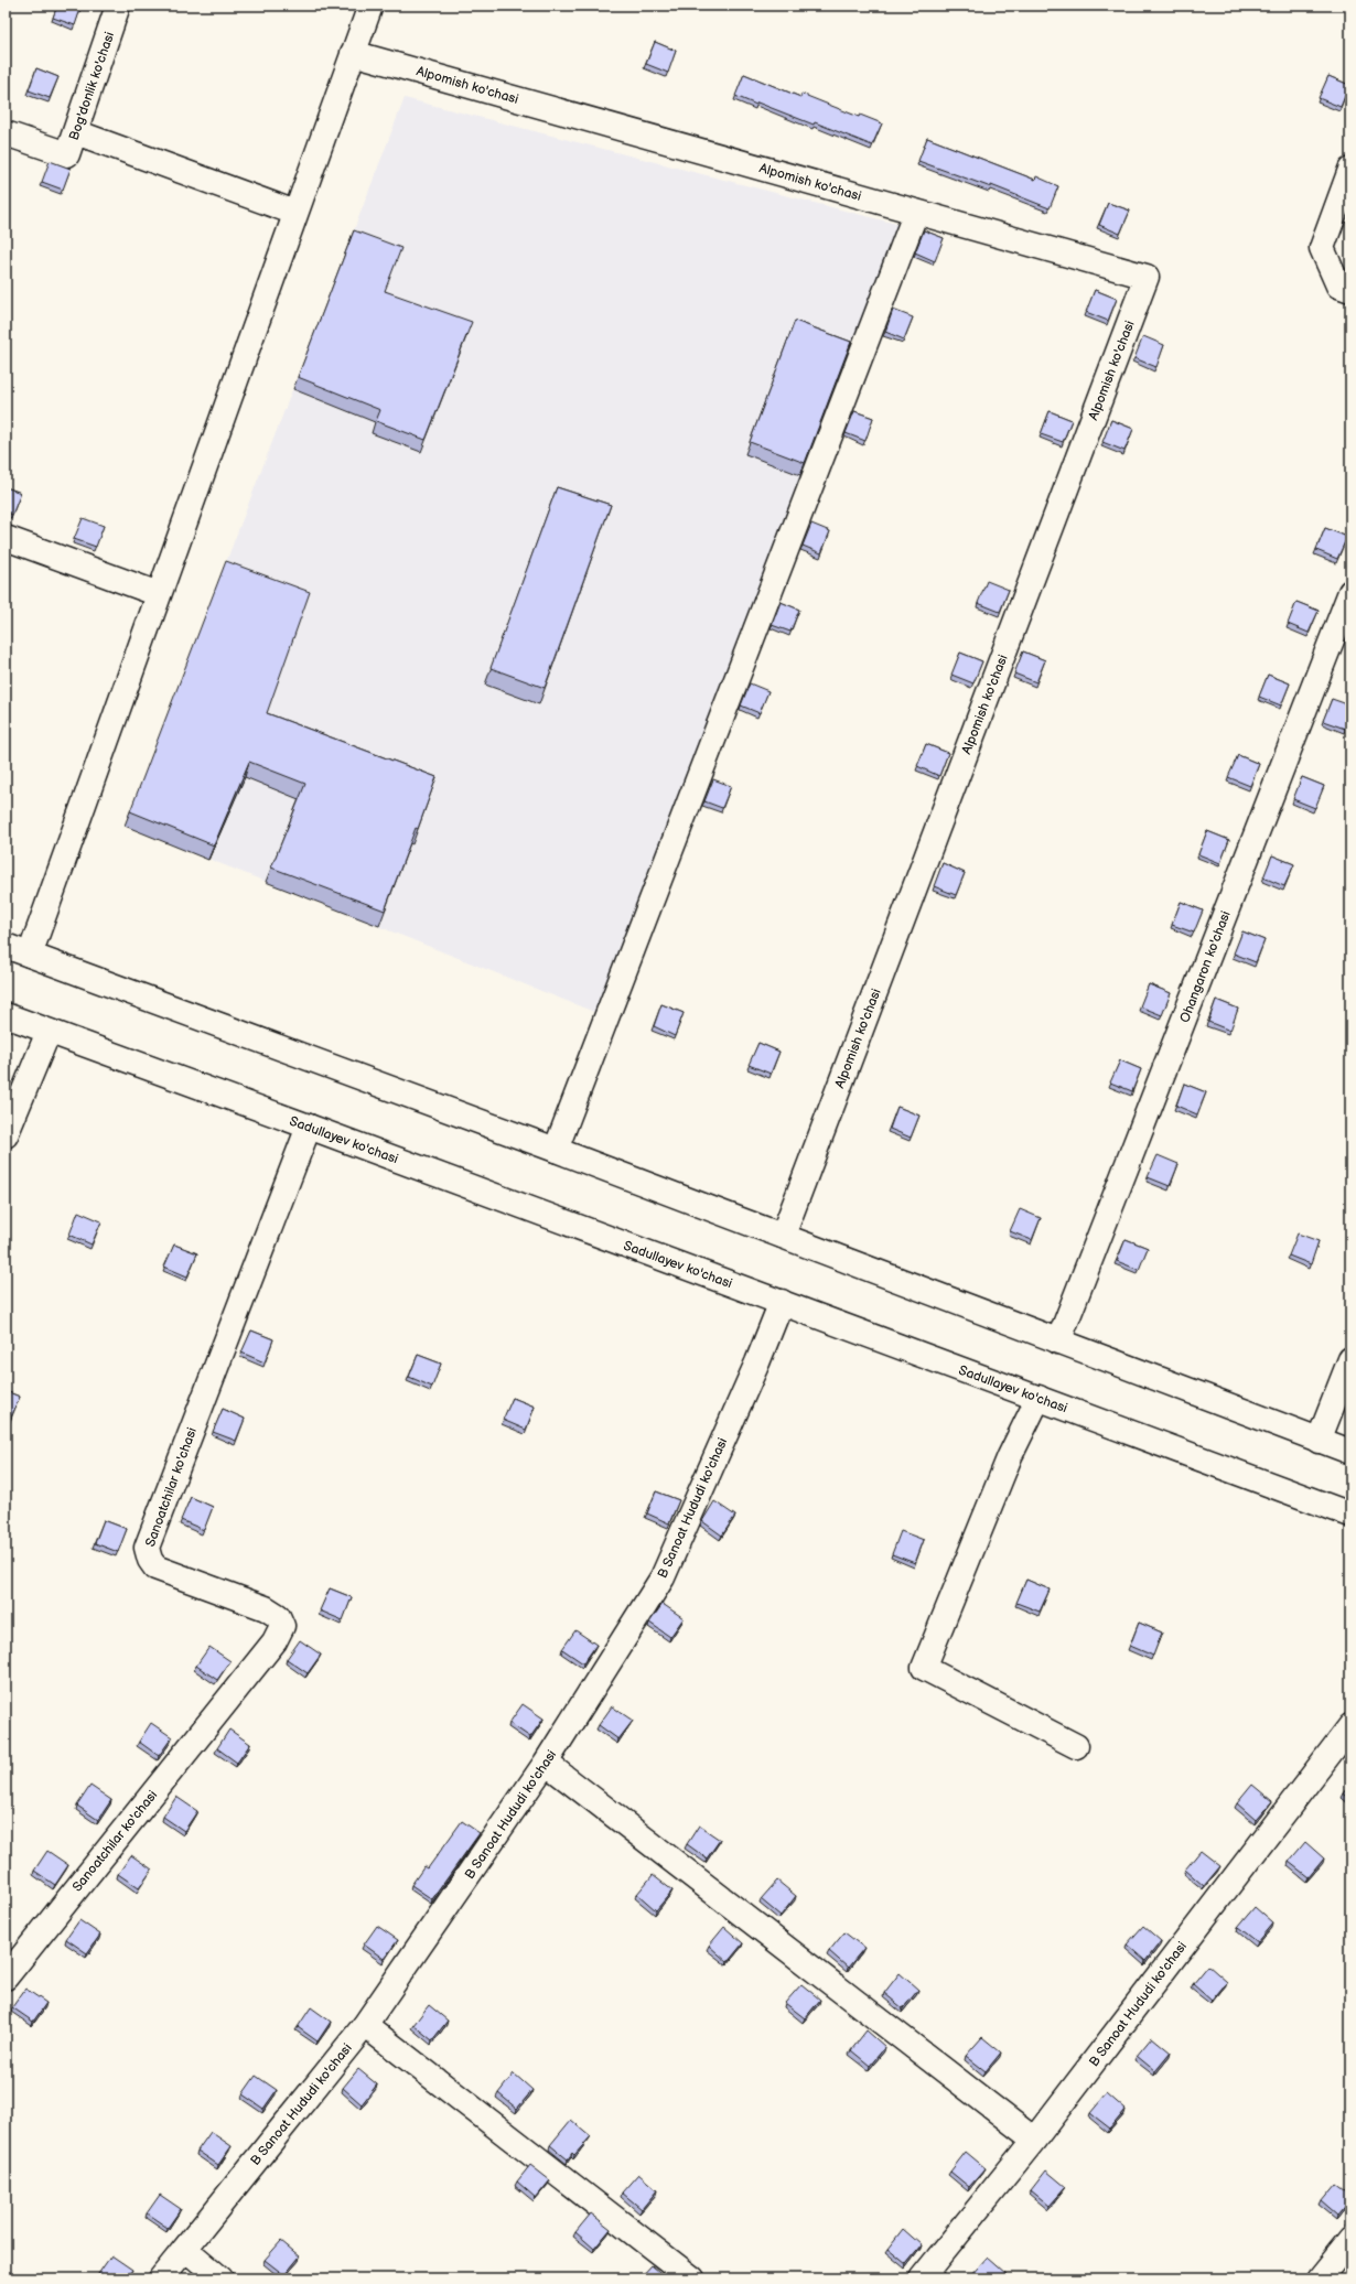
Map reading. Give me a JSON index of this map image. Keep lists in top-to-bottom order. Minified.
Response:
{"streets":{"street":["Alpomish ko'chasi","Bog'donlik ko'chasi","Ohangaron ko'chasi","Sadullayev ko'chasi","Sanoatchilar ko'chasi","B Sanoat Hududi ko'chasi"]},"crossings":[["Sadullayev ko'chasi","Sanoatchilar ko'chasi"],["Sadullayev ko'chasi","B Sanoat Hududi ko'chasi"]]}
